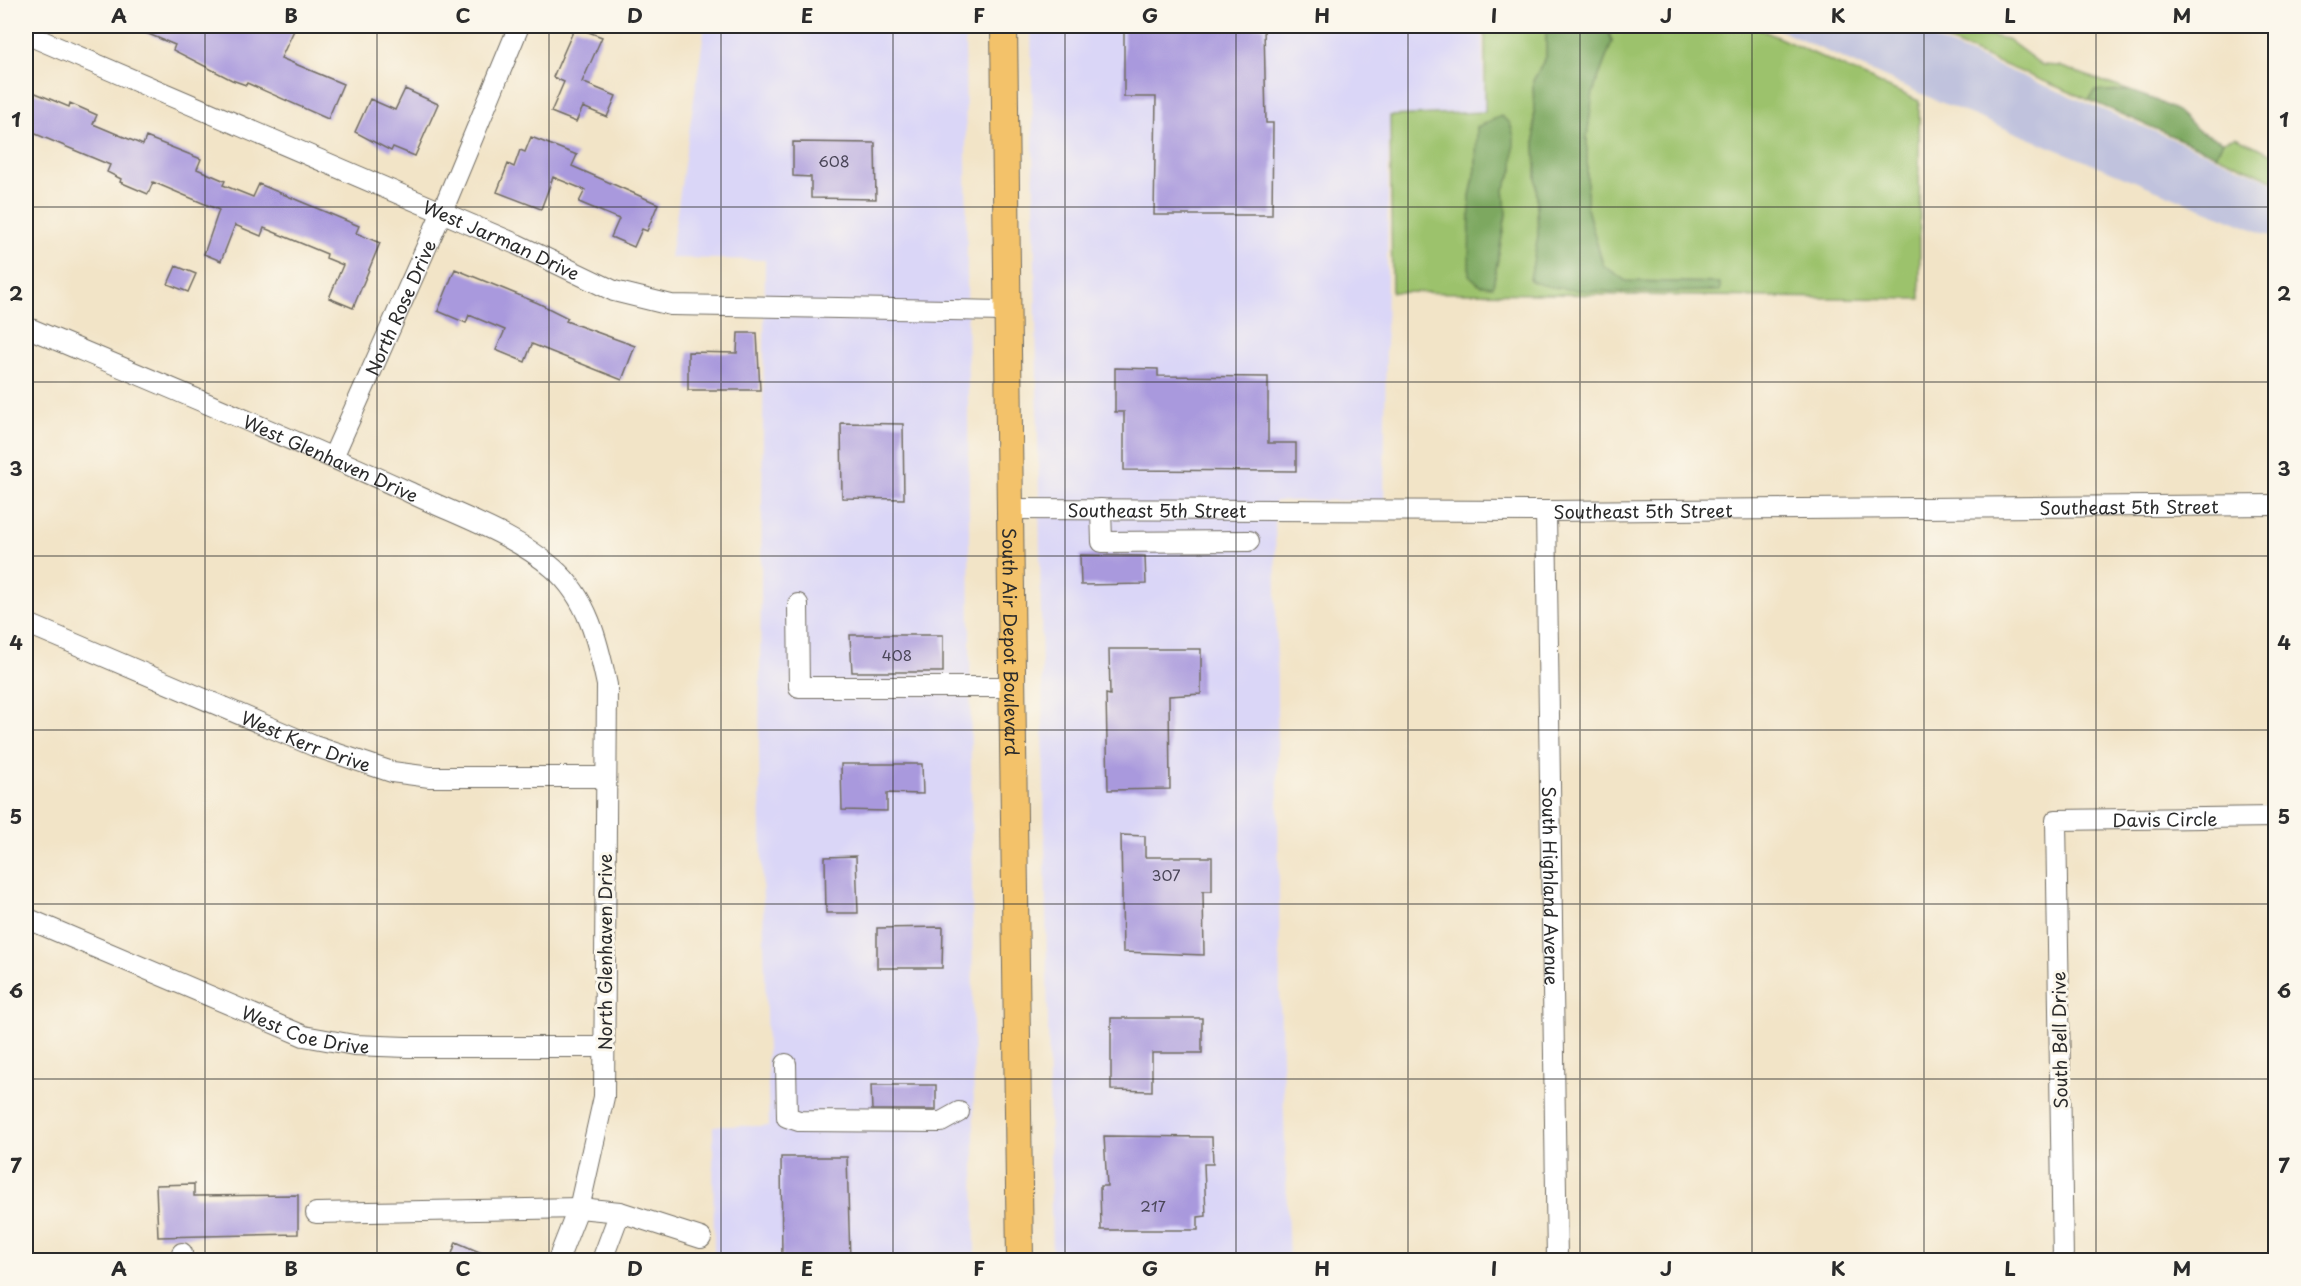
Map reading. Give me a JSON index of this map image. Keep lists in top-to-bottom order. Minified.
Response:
{"streets":{"main road":["South Air Depot Boulevard"],"street":["West Jarman Drive","North Rose Drive","West Glenhaven Drive","Southeast 5th Street","West Kerr Drive","Davis Circle","South Highland Avenue","North Glenhaven Drive","West Coe Drive","South Bell Drive"]},"crossings":[["West Jarman Drive","North Rose Drive"],["West Jarman Drive","South Air Depot Boulevard"],["North Rose Drive","West Glenhaven Drive"],["West Glenhaven Drive","North Glenhaven Drive"],["Southeast 5th Street","South Air Depot Boulevard"],["Southeast 5th Street","South Highland Avenue"],["West Kerr Drive","North Glenhaven Drive"],["Davis Circle","South Bell Drive"],["North Glenhaven Drive","West Coe Drive"]],"house_numbers":["608","408","307","217"],"grid":{"columns":["A","B","C","D","E","F","G","H","I","J","K","L","M"],"rows":["1","2","3","4","5","6","7"]}}
